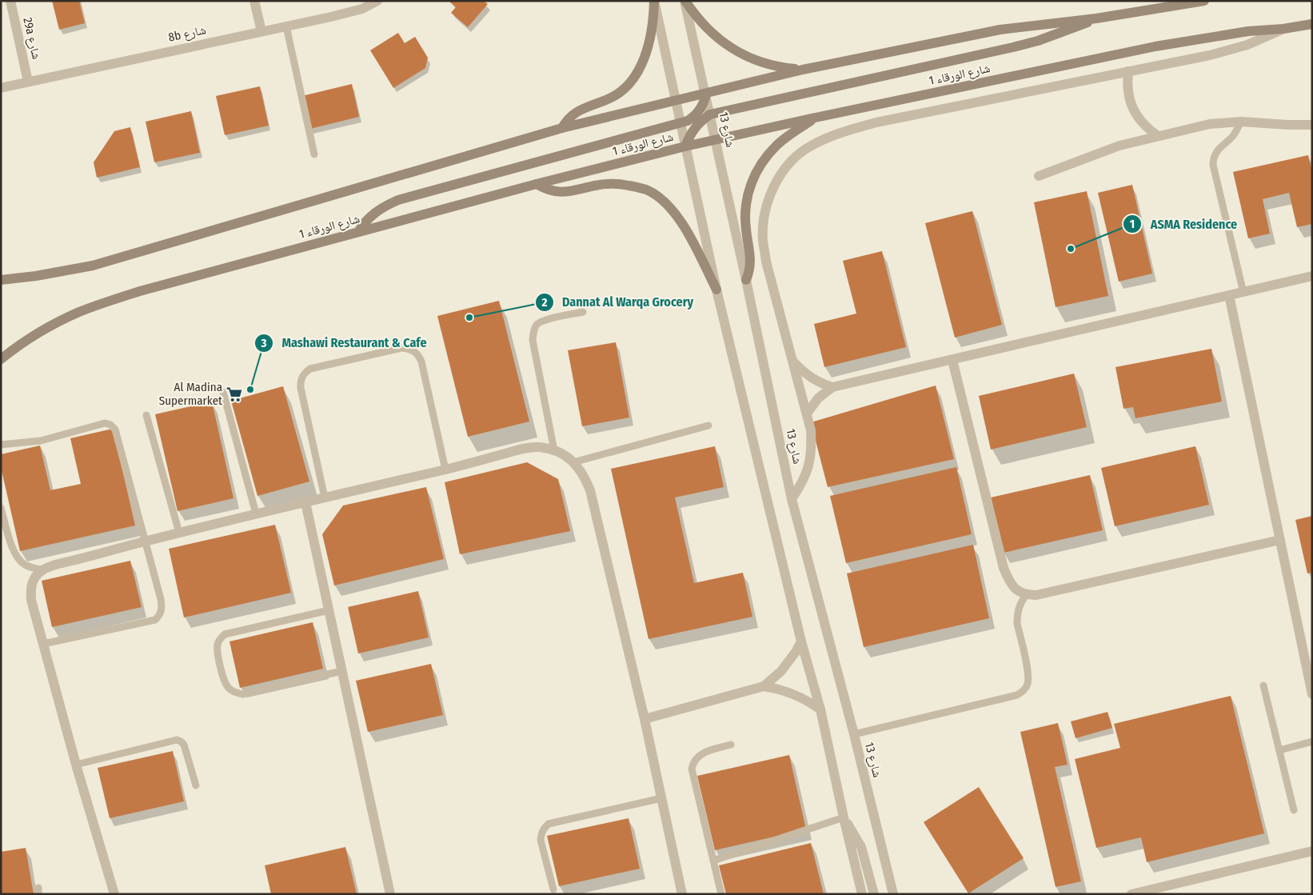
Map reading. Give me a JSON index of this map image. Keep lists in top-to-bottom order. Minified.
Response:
{"streets":{"main road":["شارع الورقاء 1"],"street":["8b شارع","29a شارع","شارع 13"]},"crossings":[["8b شارع","29a شارع"],["شارع الورقاء 1","شارع 13"]],"places":{"other":["ASMA Residence","Dannat Al Warqa Grocery","Mashawi Restaurant & Cafe"],"supermarket":["Al Madina Supermarket"]}}
